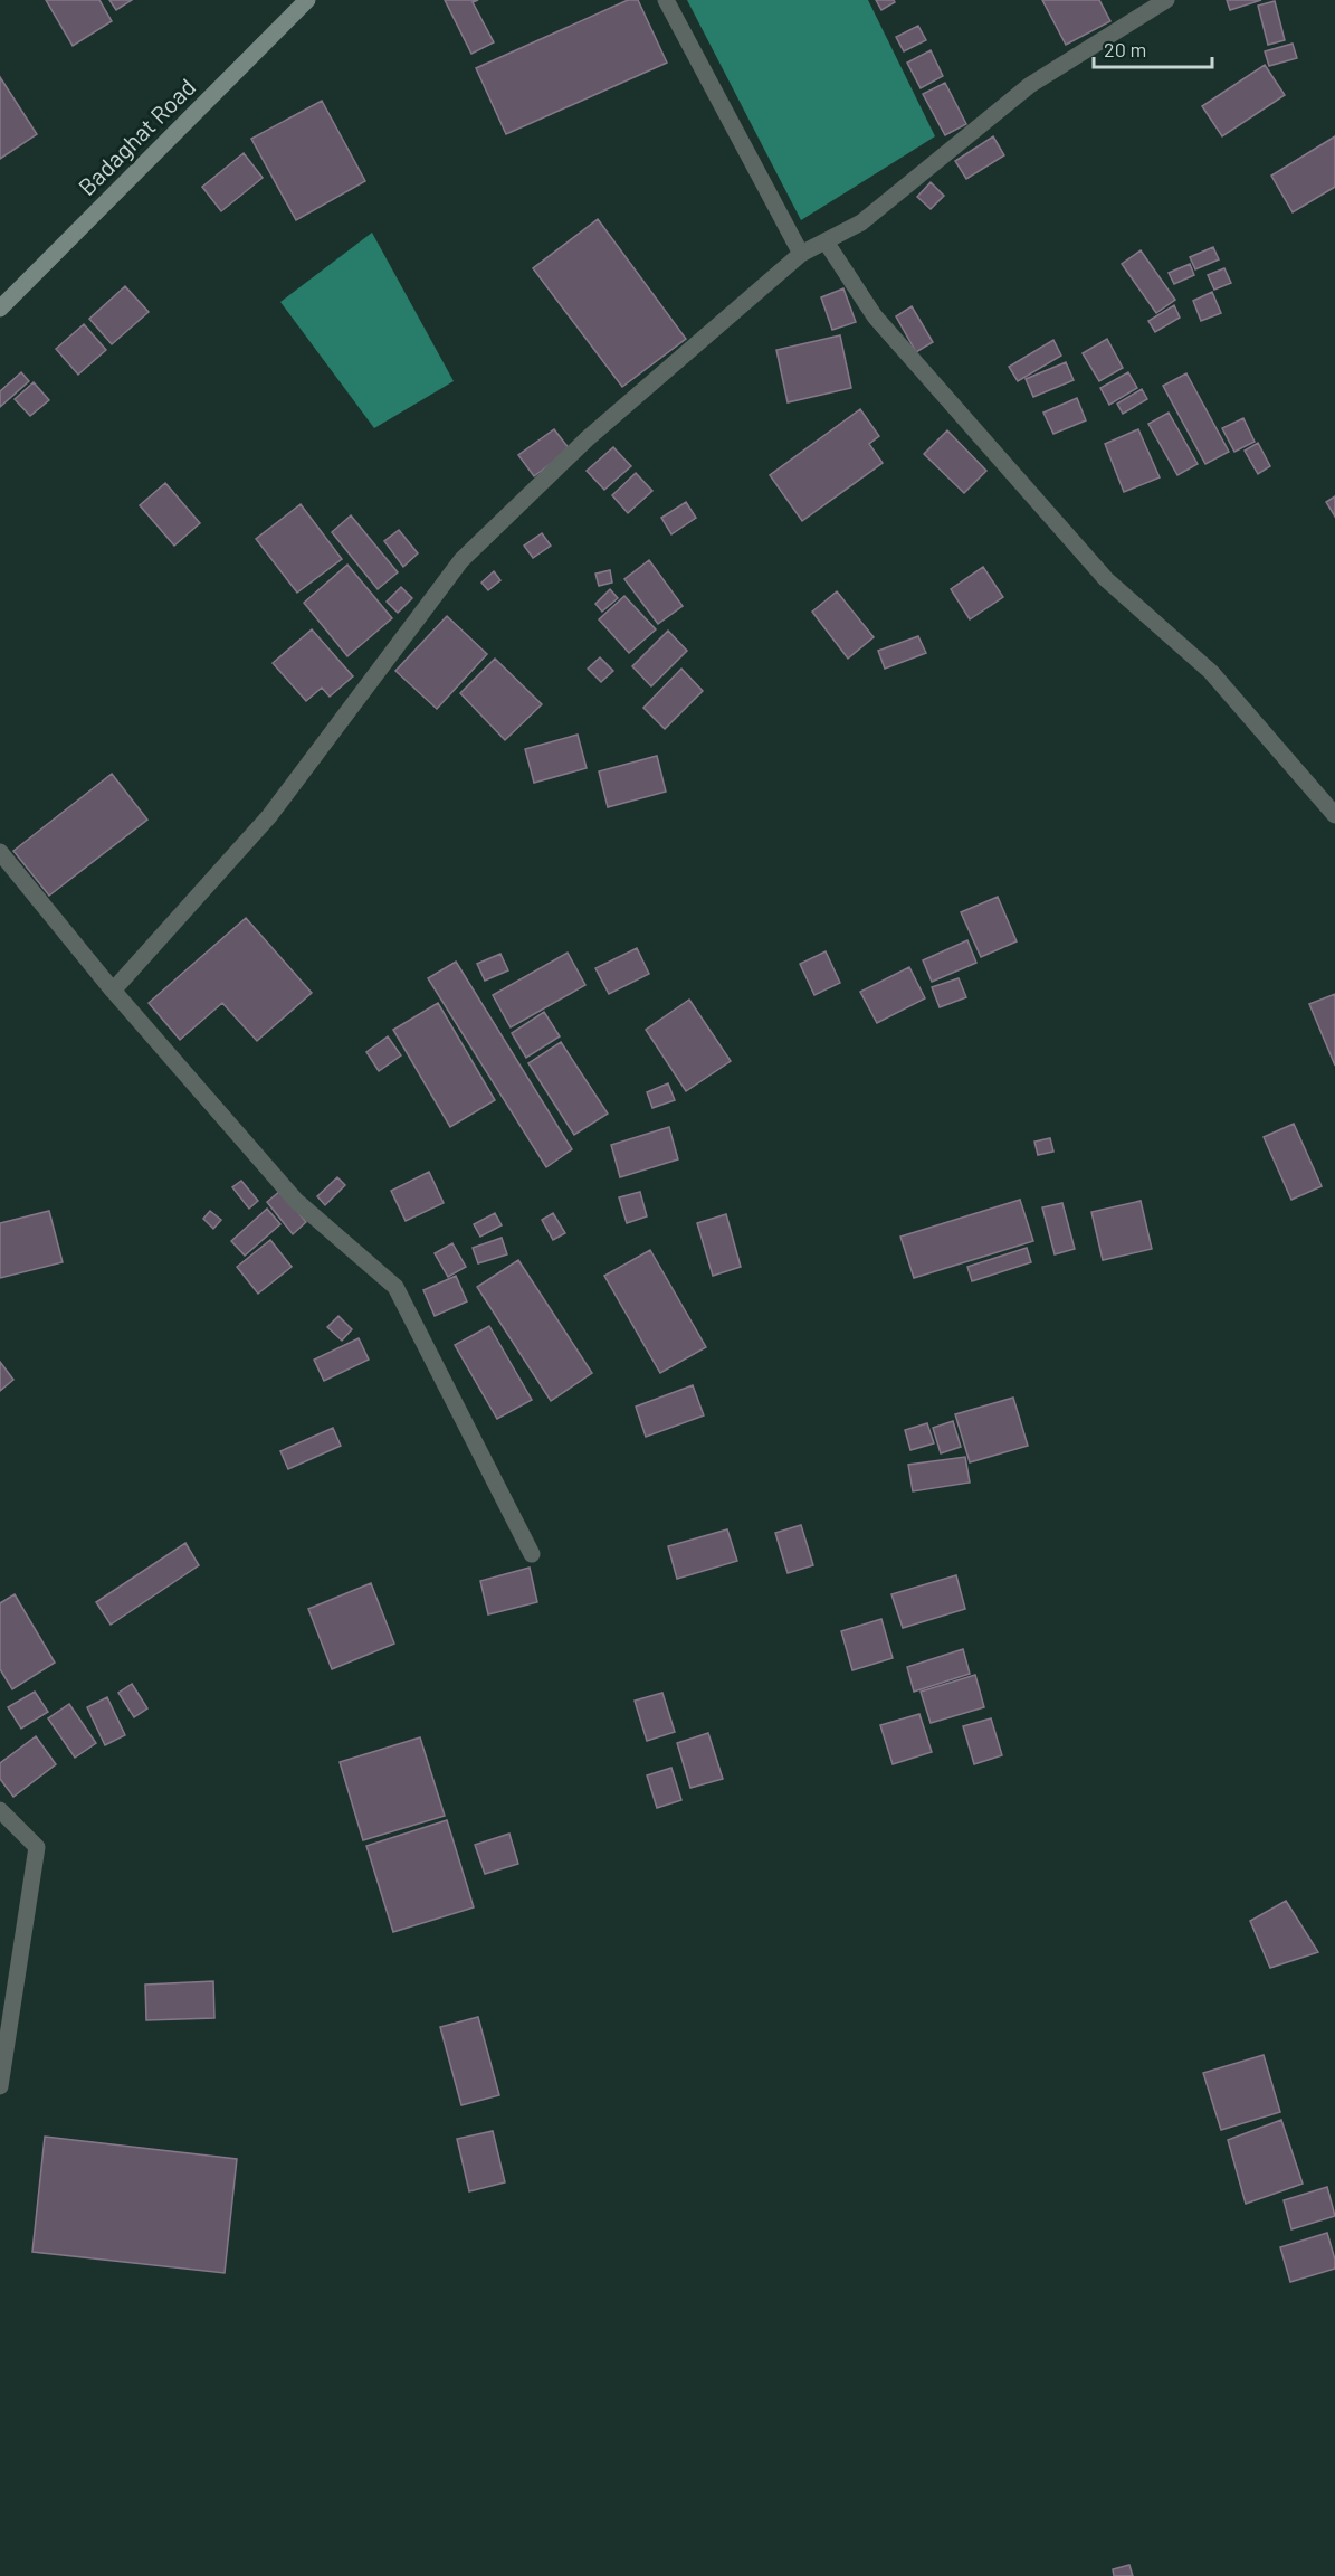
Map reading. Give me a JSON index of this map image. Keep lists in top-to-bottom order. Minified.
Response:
{"streets":{"main road":["Badaghat Road"]},"scale_bar":"20 m"}
